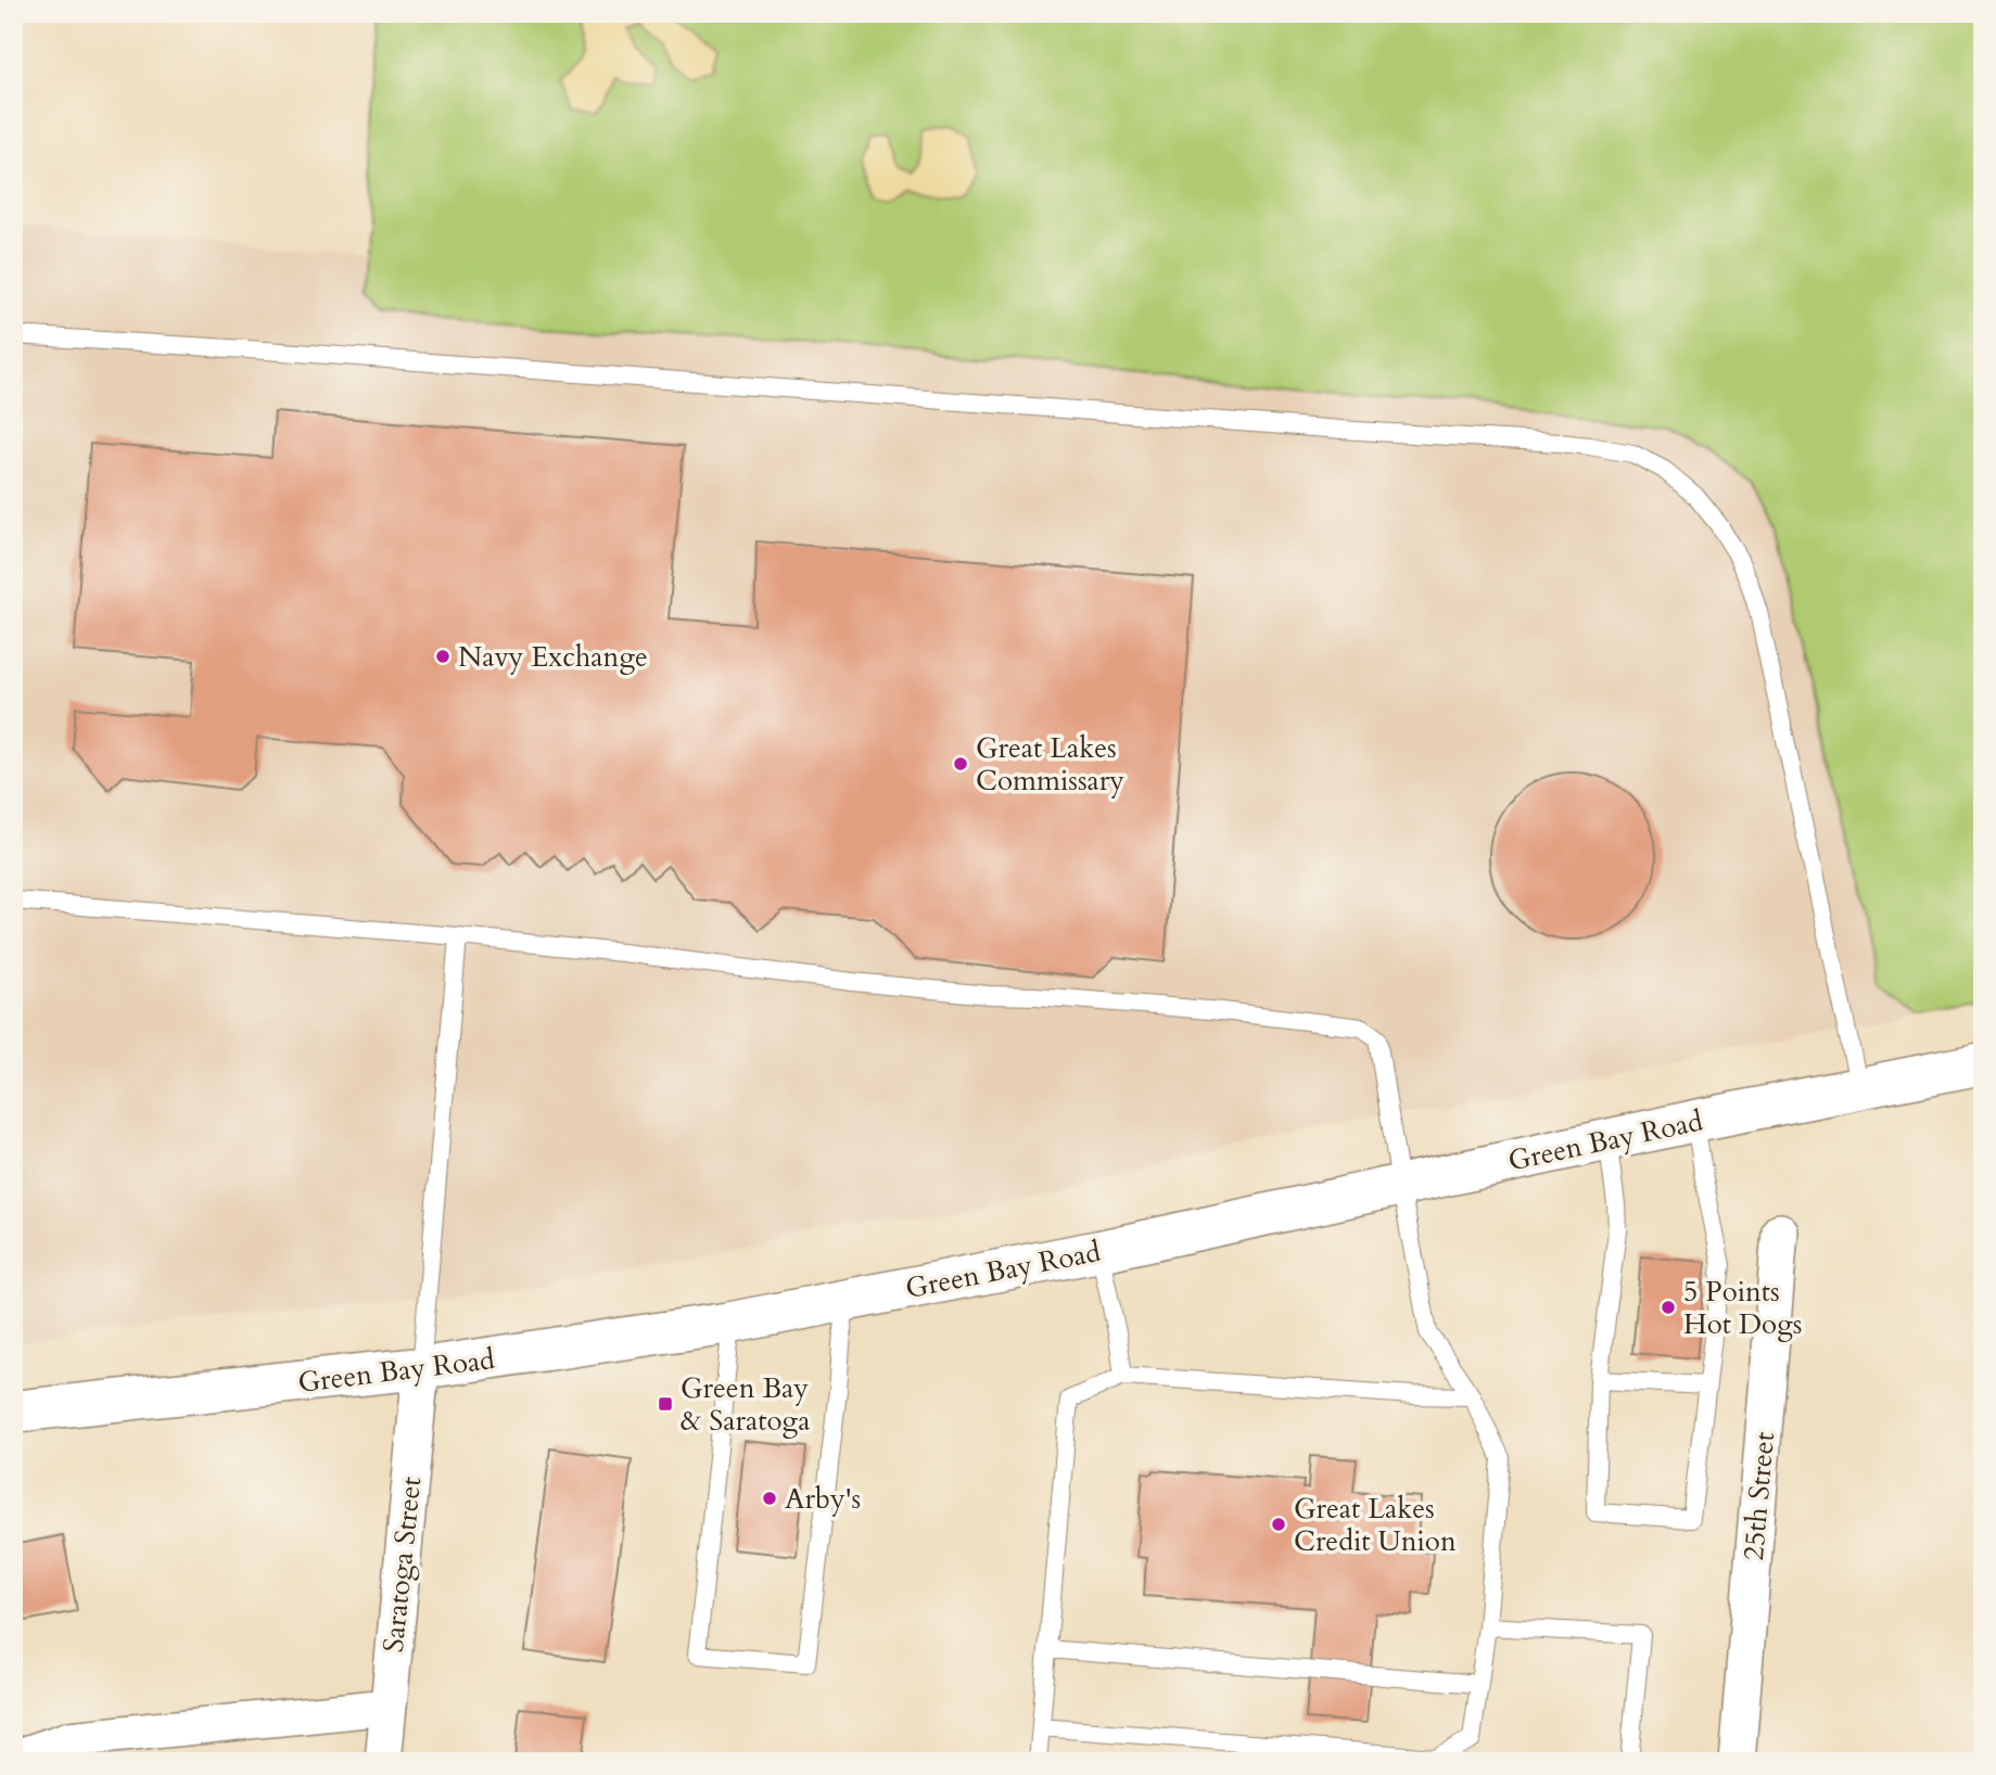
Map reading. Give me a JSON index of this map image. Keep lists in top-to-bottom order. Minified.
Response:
{"streets":{"main road":["Green Bay Road"],"street":["25th Street","Saratoga Street"]},"crossings":[["Green Bay Road","Saratoga Street"]],"places":{"other":["Navy Exchange","Great Lakes Commissary","5 Points Hot Dogs","Arby's","Great Lakes Credit Union"],"transit":["Green Bay & Saratoga"]}}
